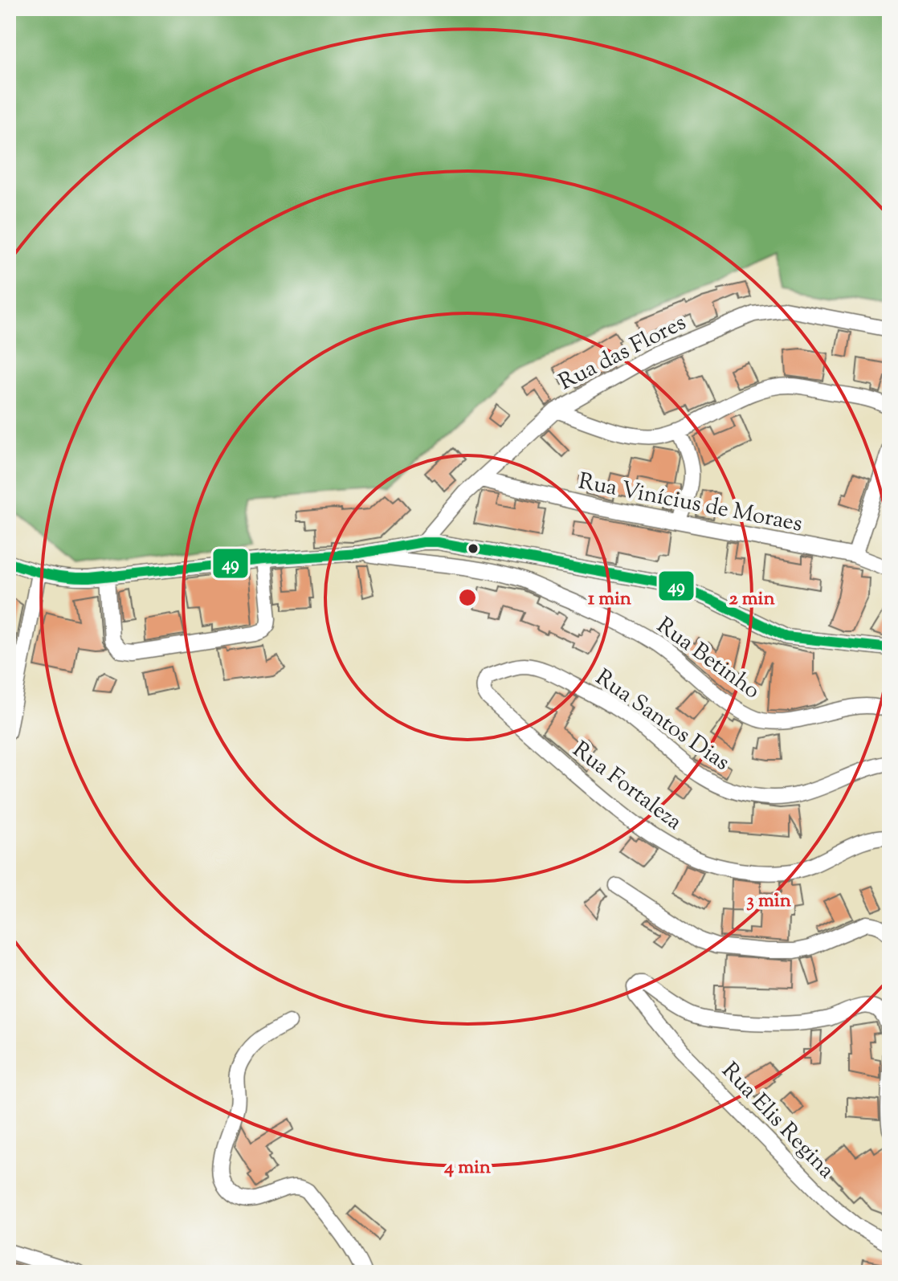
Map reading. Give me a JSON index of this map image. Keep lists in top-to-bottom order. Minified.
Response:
{"streets":{"street":["Rua das Flores","Rua Vinícius de Moraes","Rua Betinho","Rua Santos Dias","Rua Fortaleza","Rua Elis Regina"]},"crossings":[["Rua das Flores","Rua Vinícius de Moraes"],["Rua Santos Dias","Rua Fortaleza"]],"lines":["transit line 49"],"rings":["1 min","2 min","3 min","4 min"]}
